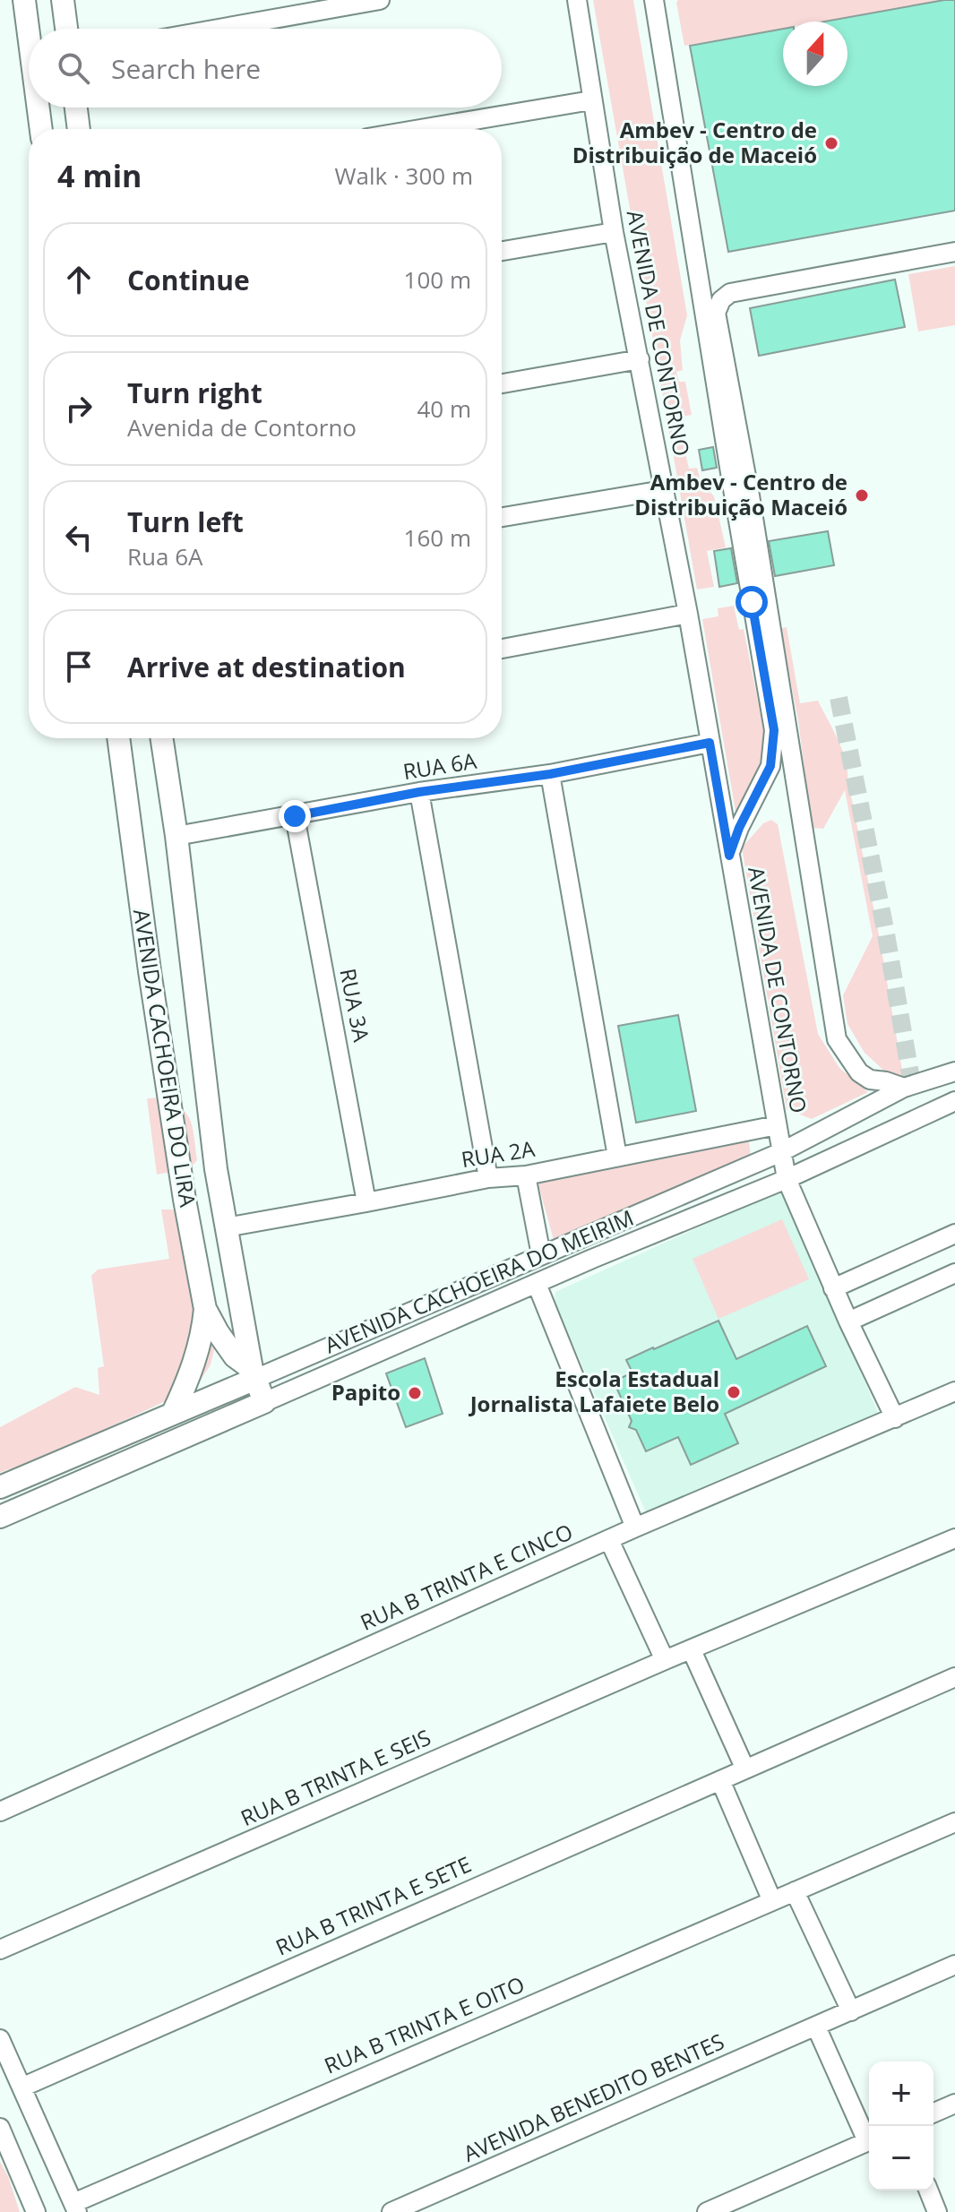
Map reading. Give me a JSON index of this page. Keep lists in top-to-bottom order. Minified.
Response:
{"streets":{"main road":["AVENIDA CACHOEIRA DO LIRA","AVENIDA CACHOEIRA DO MEIRIM"],"street":["AVENIDA DE CONTORNO","RUA 6A","RUA 3A","RUA 2A","RUA B TRINTA E CINCO","RUA B TRINTA E SEIS","RUA B TRINTA E SETE","RUA B TRINTA E OITO","AVENIDA BENEDITO BENTES"]},"crossings":[["AVENIDA DE CONTORNO","RUA 6A"],["AVENIDA DE CONTORNO","RUA 2A"],["AVENIDA DE CONTORNO","AVENIDA CACHOEIRA DO MEIRIM"],["AVENIDA DE CONTORNO","RUA B TRINTA E CINCO"],["RUA 6A","RUA 3A"],["RUA 6A","AVENIDA CACHOEIRA DO LIRA"],["RUA 3A","RUA 2A"],["AVENIDA CACHOEIRA DO LIRA","RUA 2A"],["AVENIDA CACHOEIRA DO LIRA","AVENIDA CACHOEIRA DO MEIRIM"]],"places":["Ambev - Centro de Distribuição de Maceió","Ambev - Centro de Distribuição Maceió","Escola Estadual Jornalista Lafaiete Belo","Papito"],"north":"top","page":{"search":"Search here","heading":["4 min","Walk · 300 m"],"list":[["Continue","100 m"],["Turn right","Avenida de Contorno","40 m"],["Turn left","Rua 6A","160 m"],"Arrive at destination"],"map_buttons":["+","−"]}}
